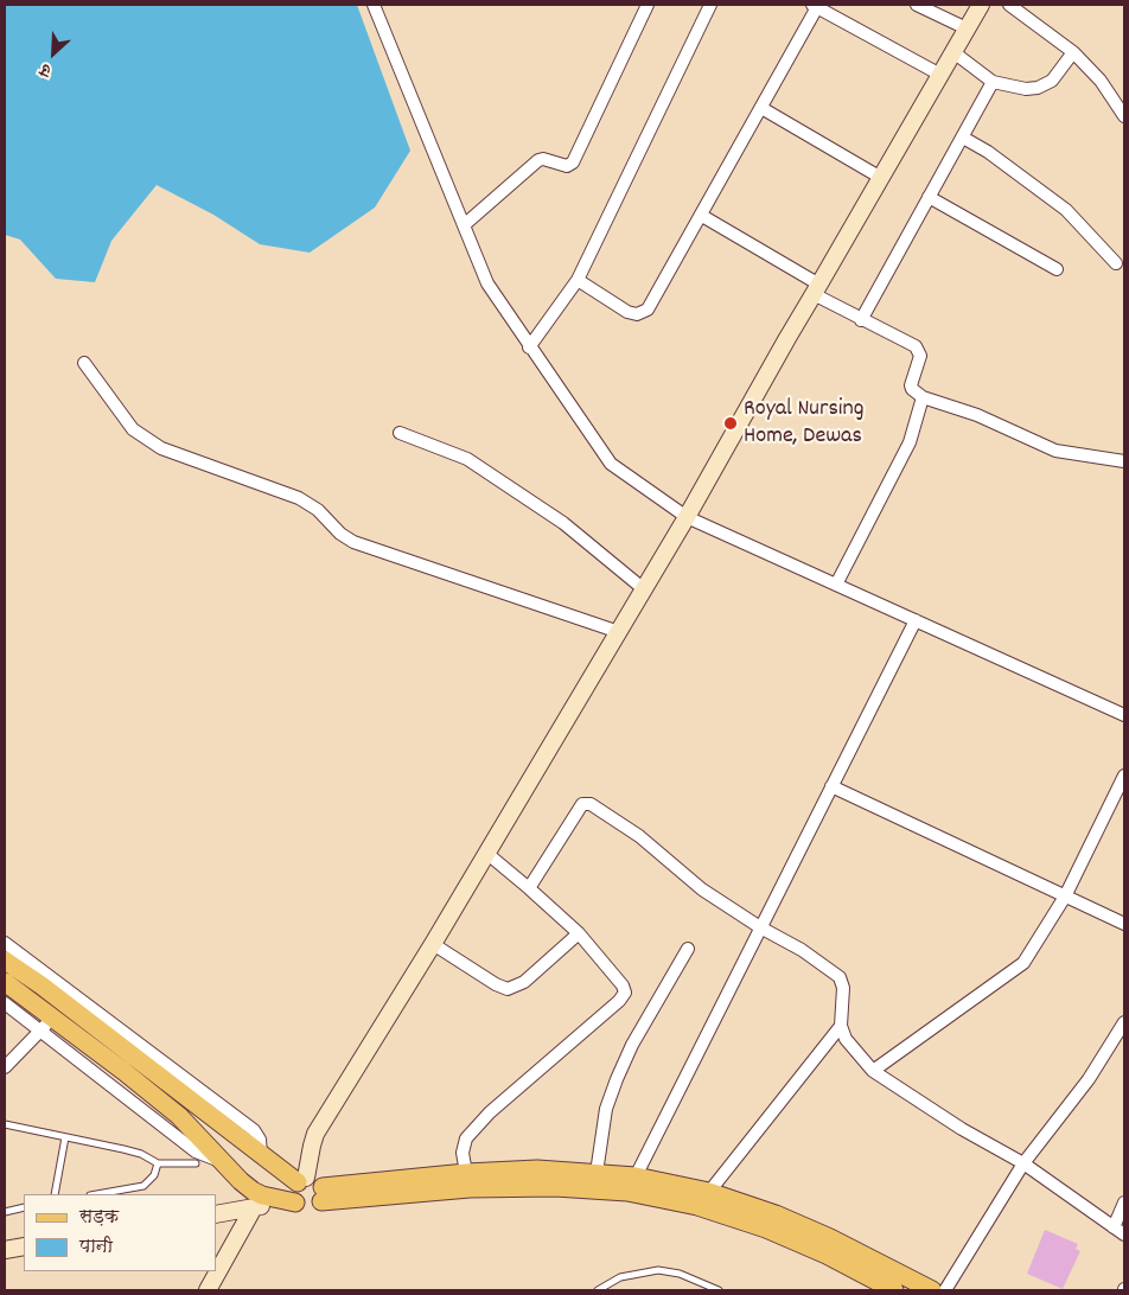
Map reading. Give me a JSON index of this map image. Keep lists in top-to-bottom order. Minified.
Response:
{"places":["Royal Nursing Home, Dewas"],"legend":["सड़क","पानी"],"north":"bottom left"}
